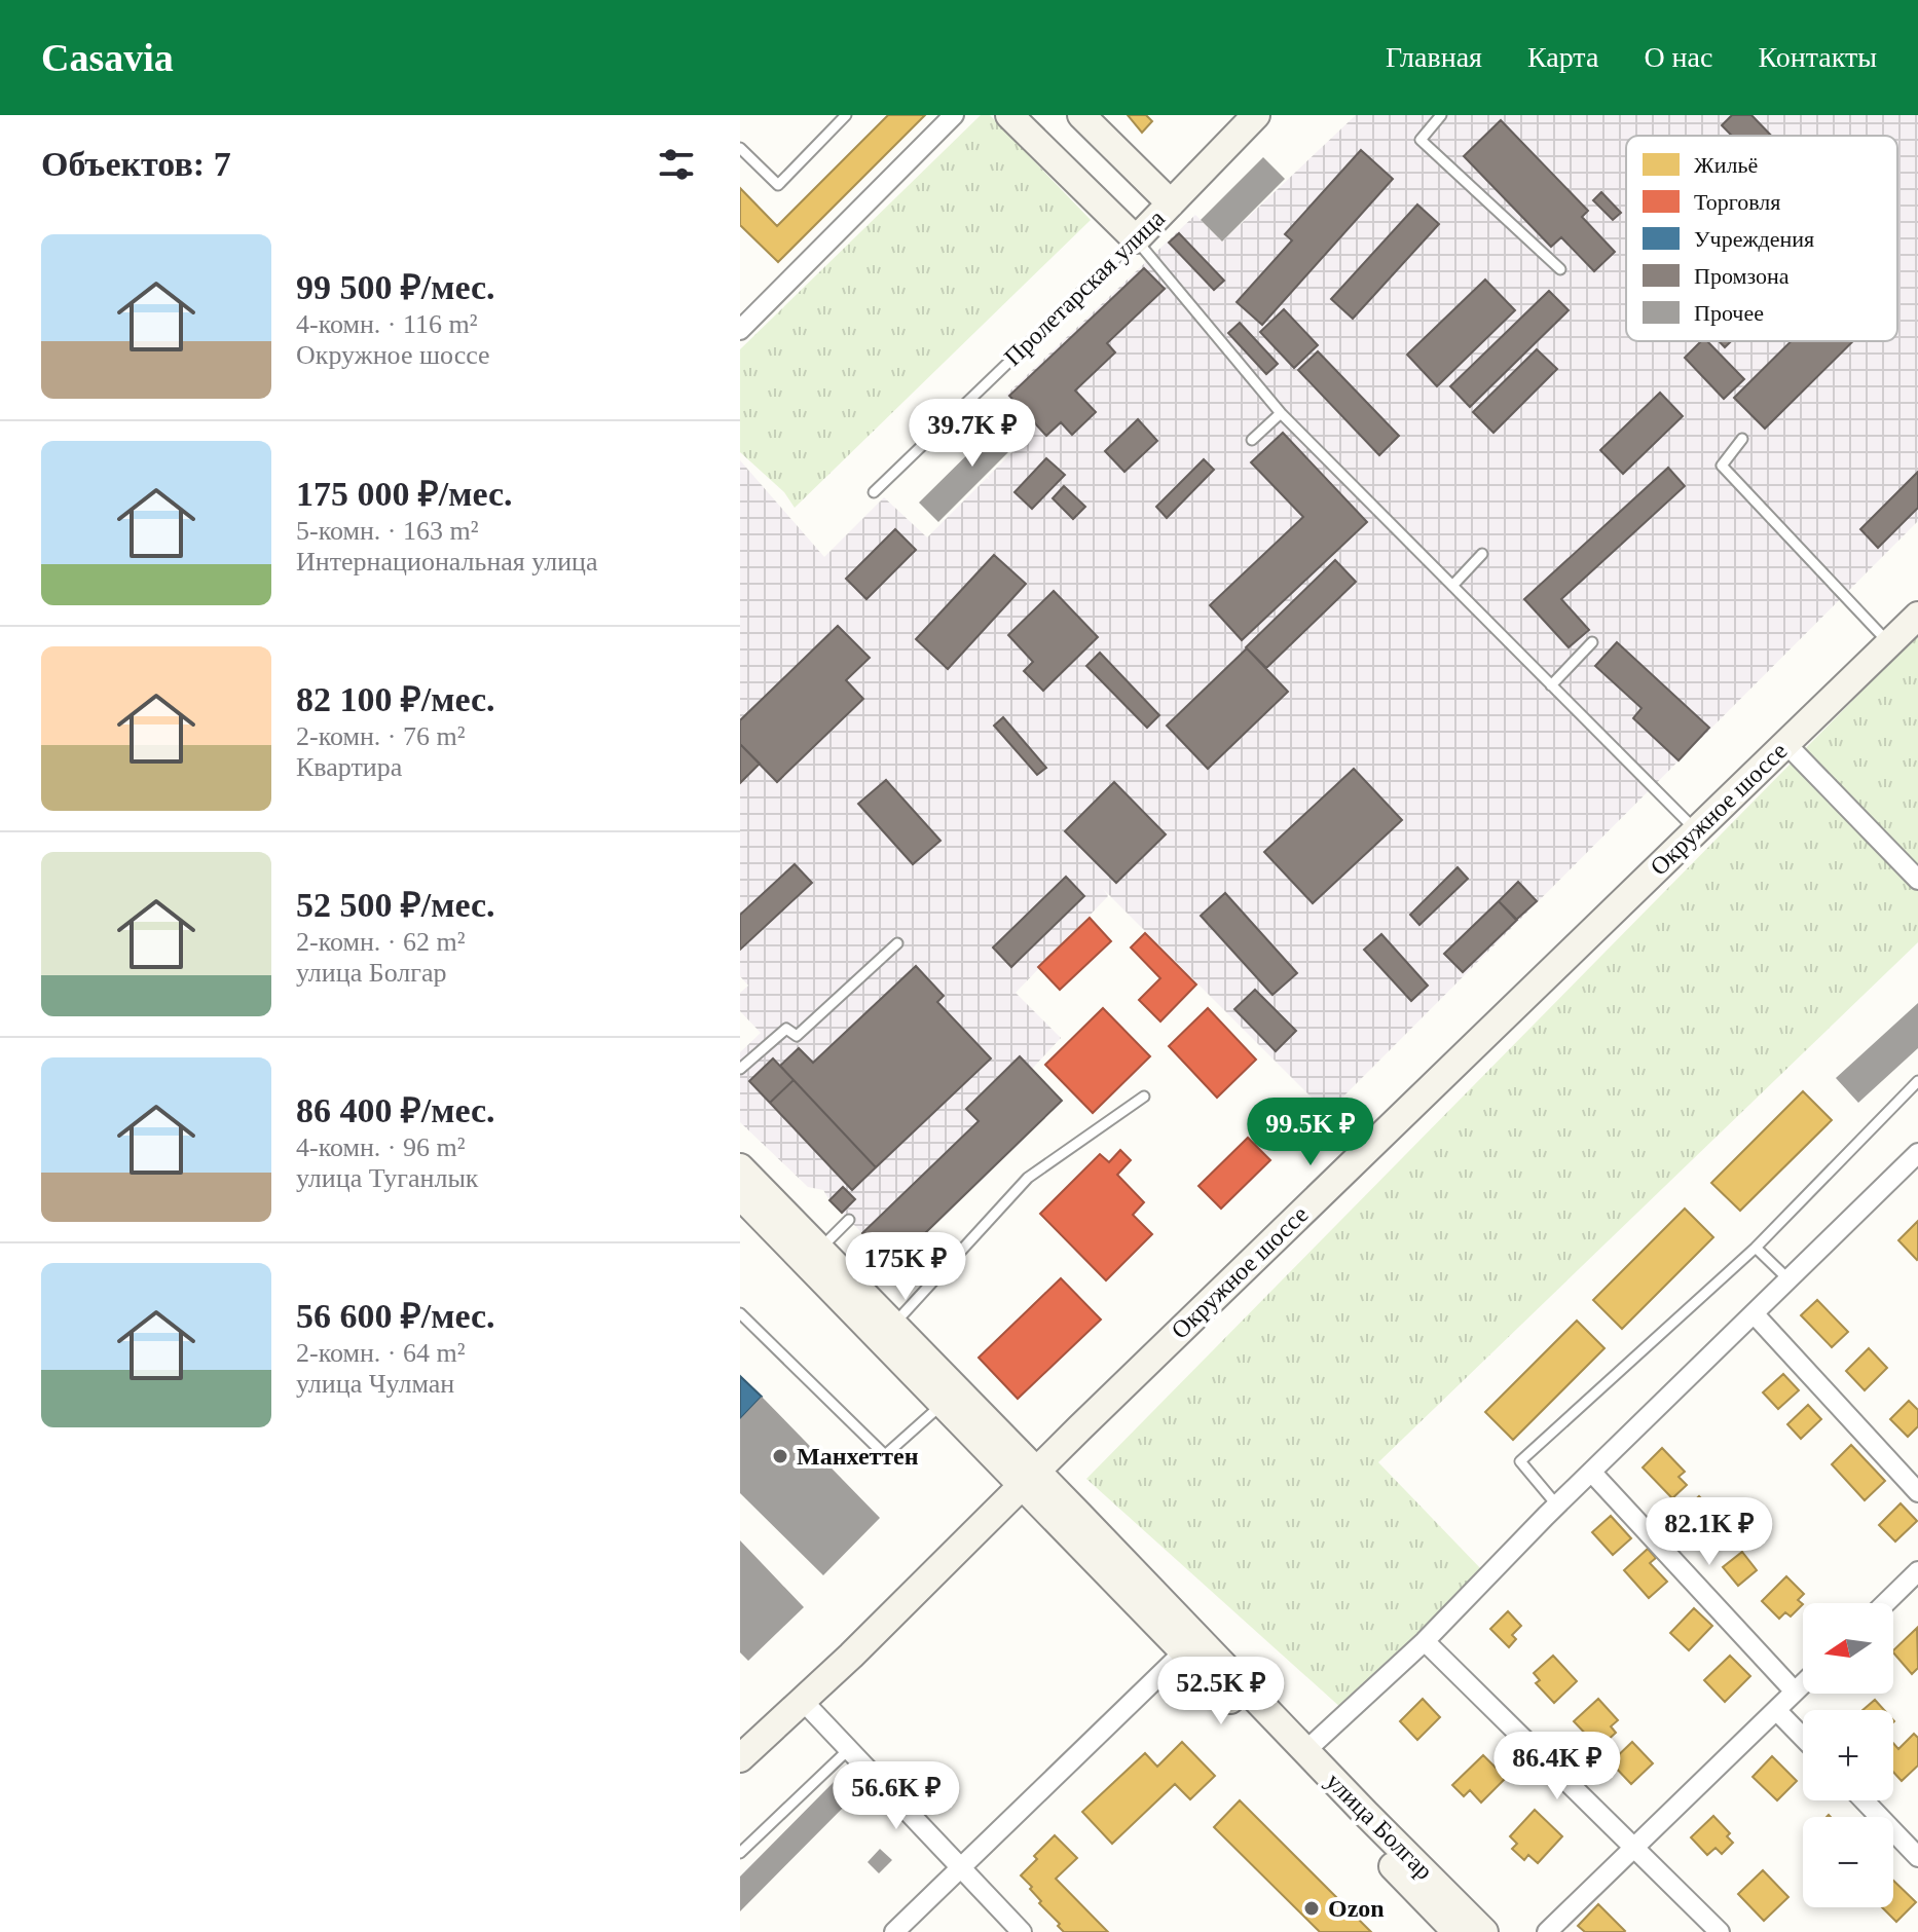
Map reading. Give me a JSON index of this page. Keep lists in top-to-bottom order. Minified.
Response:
{"streets":{"street":["Пролетарская улица","Окружное шоссе","улица Болгар"]},"crossings":[["Окружное шоссе","улица Болгар"]],"places":["Манхеттен","Ozon"],"legend":["Жильё","Торговля","Учреждения","Промзона","Прочее"],"north":"left","page":{"header":"Casavia","nav":["Главная","Карта","О нас","Контакты"],"heading":"Объектов: 7","list":[{"name":"99 500 ₽/мес.","note":"4-комн. · 116 m² · Окружное шоссе"},{"name":"175 000 ₽/мес.","note":"5-комн. · 163 m² · Интернациональная улица"},{"name":"82 100 ₽/мес.","note":"2-комн. · 76 m² · Квартира"},{"name":"52 500 ₽/мес.","note":"2-комн. · 62 m² · улица Болгар"},{"name":"86 400 ₽/мес.","note":"4-комн. · 96 m² · улица Туганлык"},{"name":"56 600 ₽/мес.","note":"2-комн. · 64 m² · улица Чулман"}],"price":["39.7K ₽","99.5K ₽","175K ₽","82.1K ₽","52.5K ₽","86.4K ₽","56.6K ₽"],"map_buttons":["+","−"]}}
